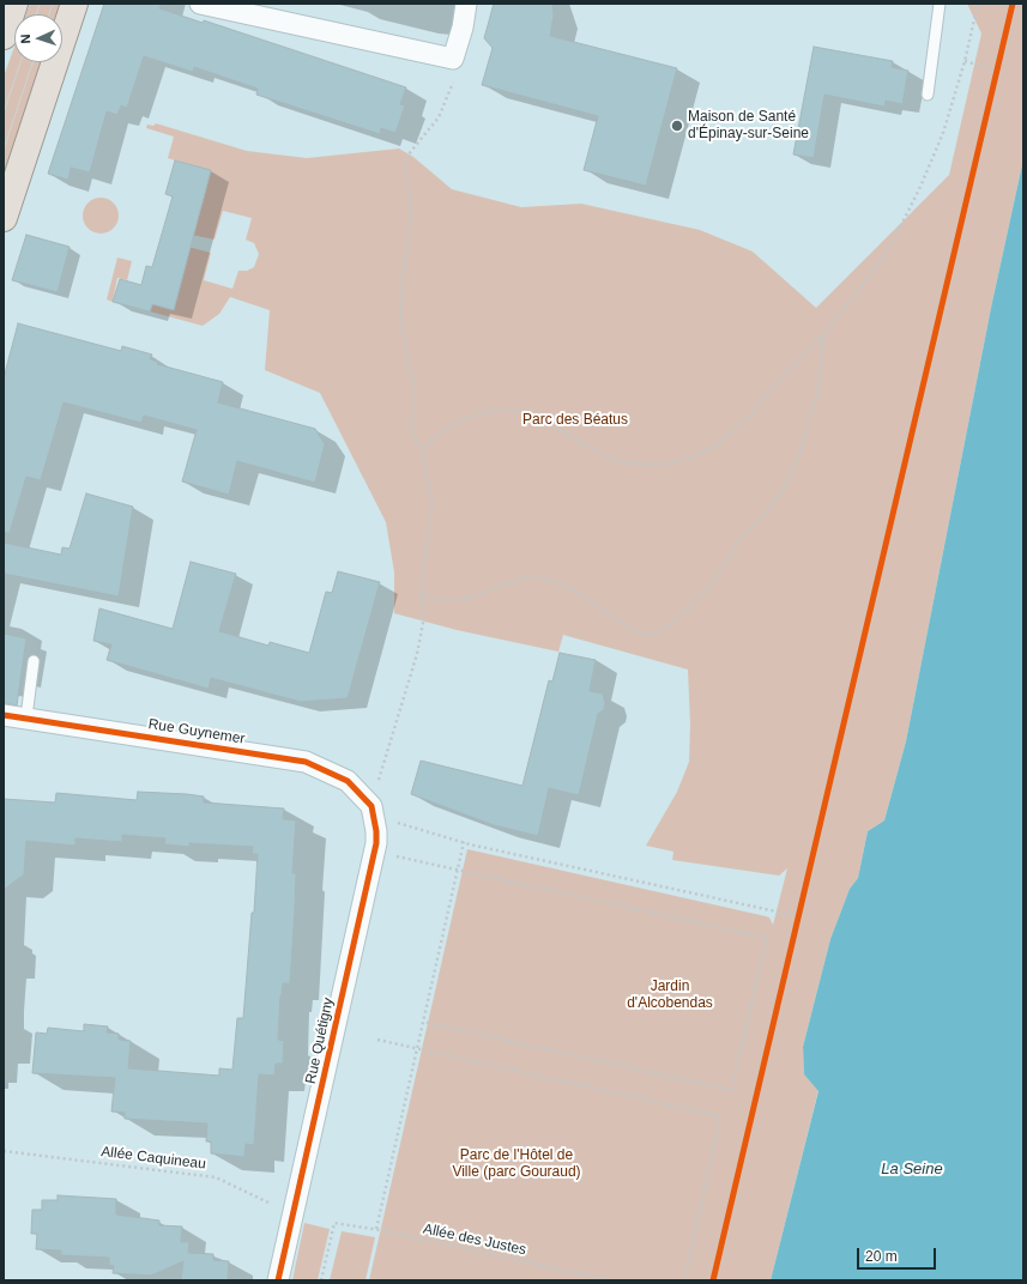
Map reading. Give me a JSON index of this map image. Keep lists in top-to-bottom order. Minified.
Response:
{"streets":{"street":["Rue Guynemer","Rue Quétigny"],"path":["Allée Caquineau","Allée des Justes"]},"crossings":[["Rue Guynemer","Rue Quétigny"],["Rue Quétigny","Allée Caquineau"]],"water":["La Seine"],"parks":["Parc des Béatus","Jardin d'Alcobendas","Parc de l'Hôtel de Ville (parc Gouraud)"],"places":["Maison de Santé d'Épinay-sur-Seine"],"scale_bar":"20 m","north":"left"}
